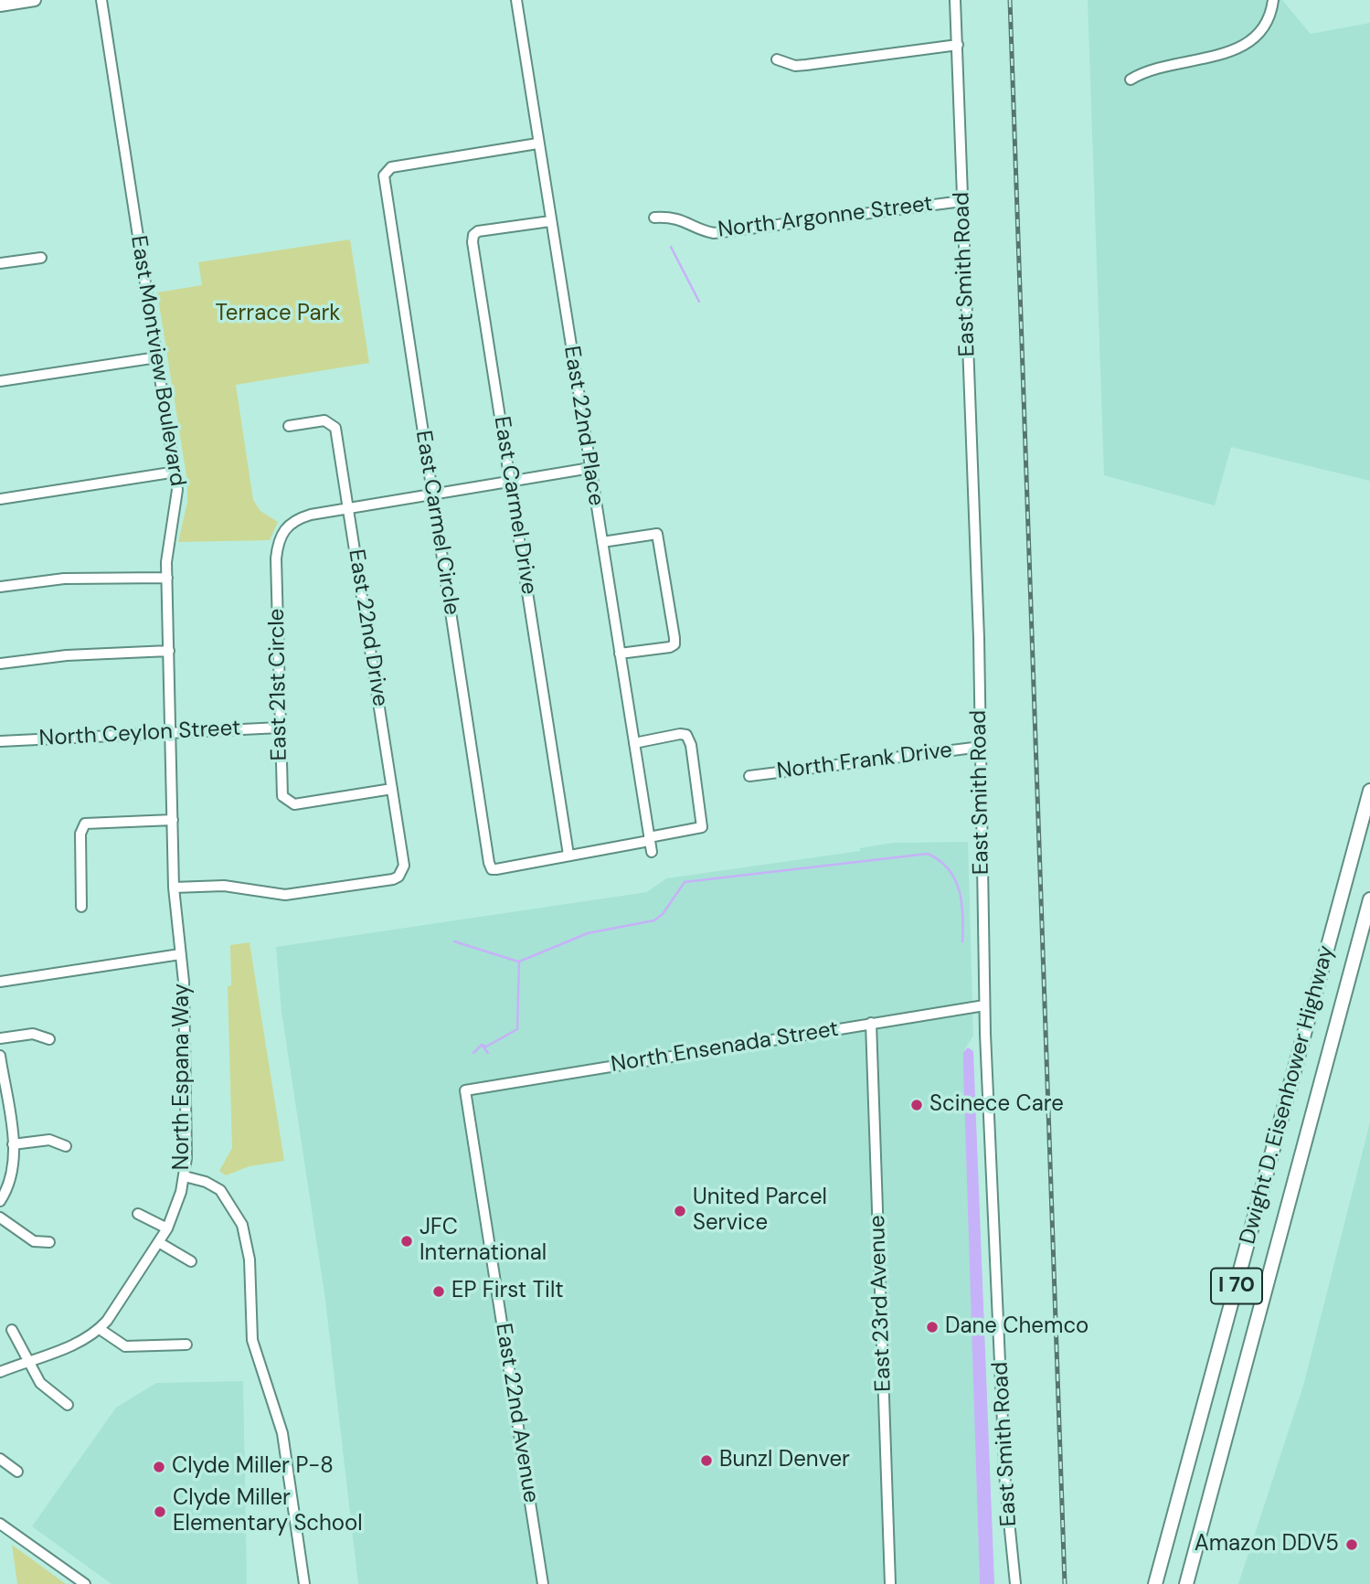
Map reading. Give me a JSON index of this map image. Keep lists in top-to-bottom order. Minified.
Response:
{"streets":{"highway":["Dwight D. Eisenhower Highway","I 70"],"street":["North Argonne Street","East Smith Road","East Montview Boulevard","East 22nd Place","East Carmel Drive","East Carmel Circle","East 22nd Drive","East 21st Circle","North Ceylon Street","North Frank Drive","North Ensenada Street","North Espana Way","East 23rd Avenue","East 22nd Avenue"]},"crossings":[["North Argonne Street","East Smith Road"],["East Smith Road","North Frank Drive"],["East Smith Road","North Ensenada Street"],["East Montview Boulevard","East 22nd Drive"],["East Montview Boulevard","North Ceylon Street"],["East Montview Boulevard","North Espana Way"],["East 22nd Place","East Carmel Drive"],["East 22nd Place","East Carmel Circle"],["East 22nd Place","East 21st Circle"],["East Carmel Drive","East Carmel Circle"],["East Carmel Drive","East 21st Circle"],["East Carmel Circle","East 21st Circle"],["East 22nd Drive","East 21st Circle"],["East 21st Circle","North Ceylon Street"],["North Ensenada Street","East 23rd Avenue"],["North Ensenada Street","East 22nd Avenue"]],"parks":["Terrace Park"],"places":["Scinece Care","United Parcel Service","JFC International","EP First Tilt","Dane Chemco","Bunzl Denver","Clyde Miller P-8","Clyde Miller Elementary School","Amazon DDV5"]}
